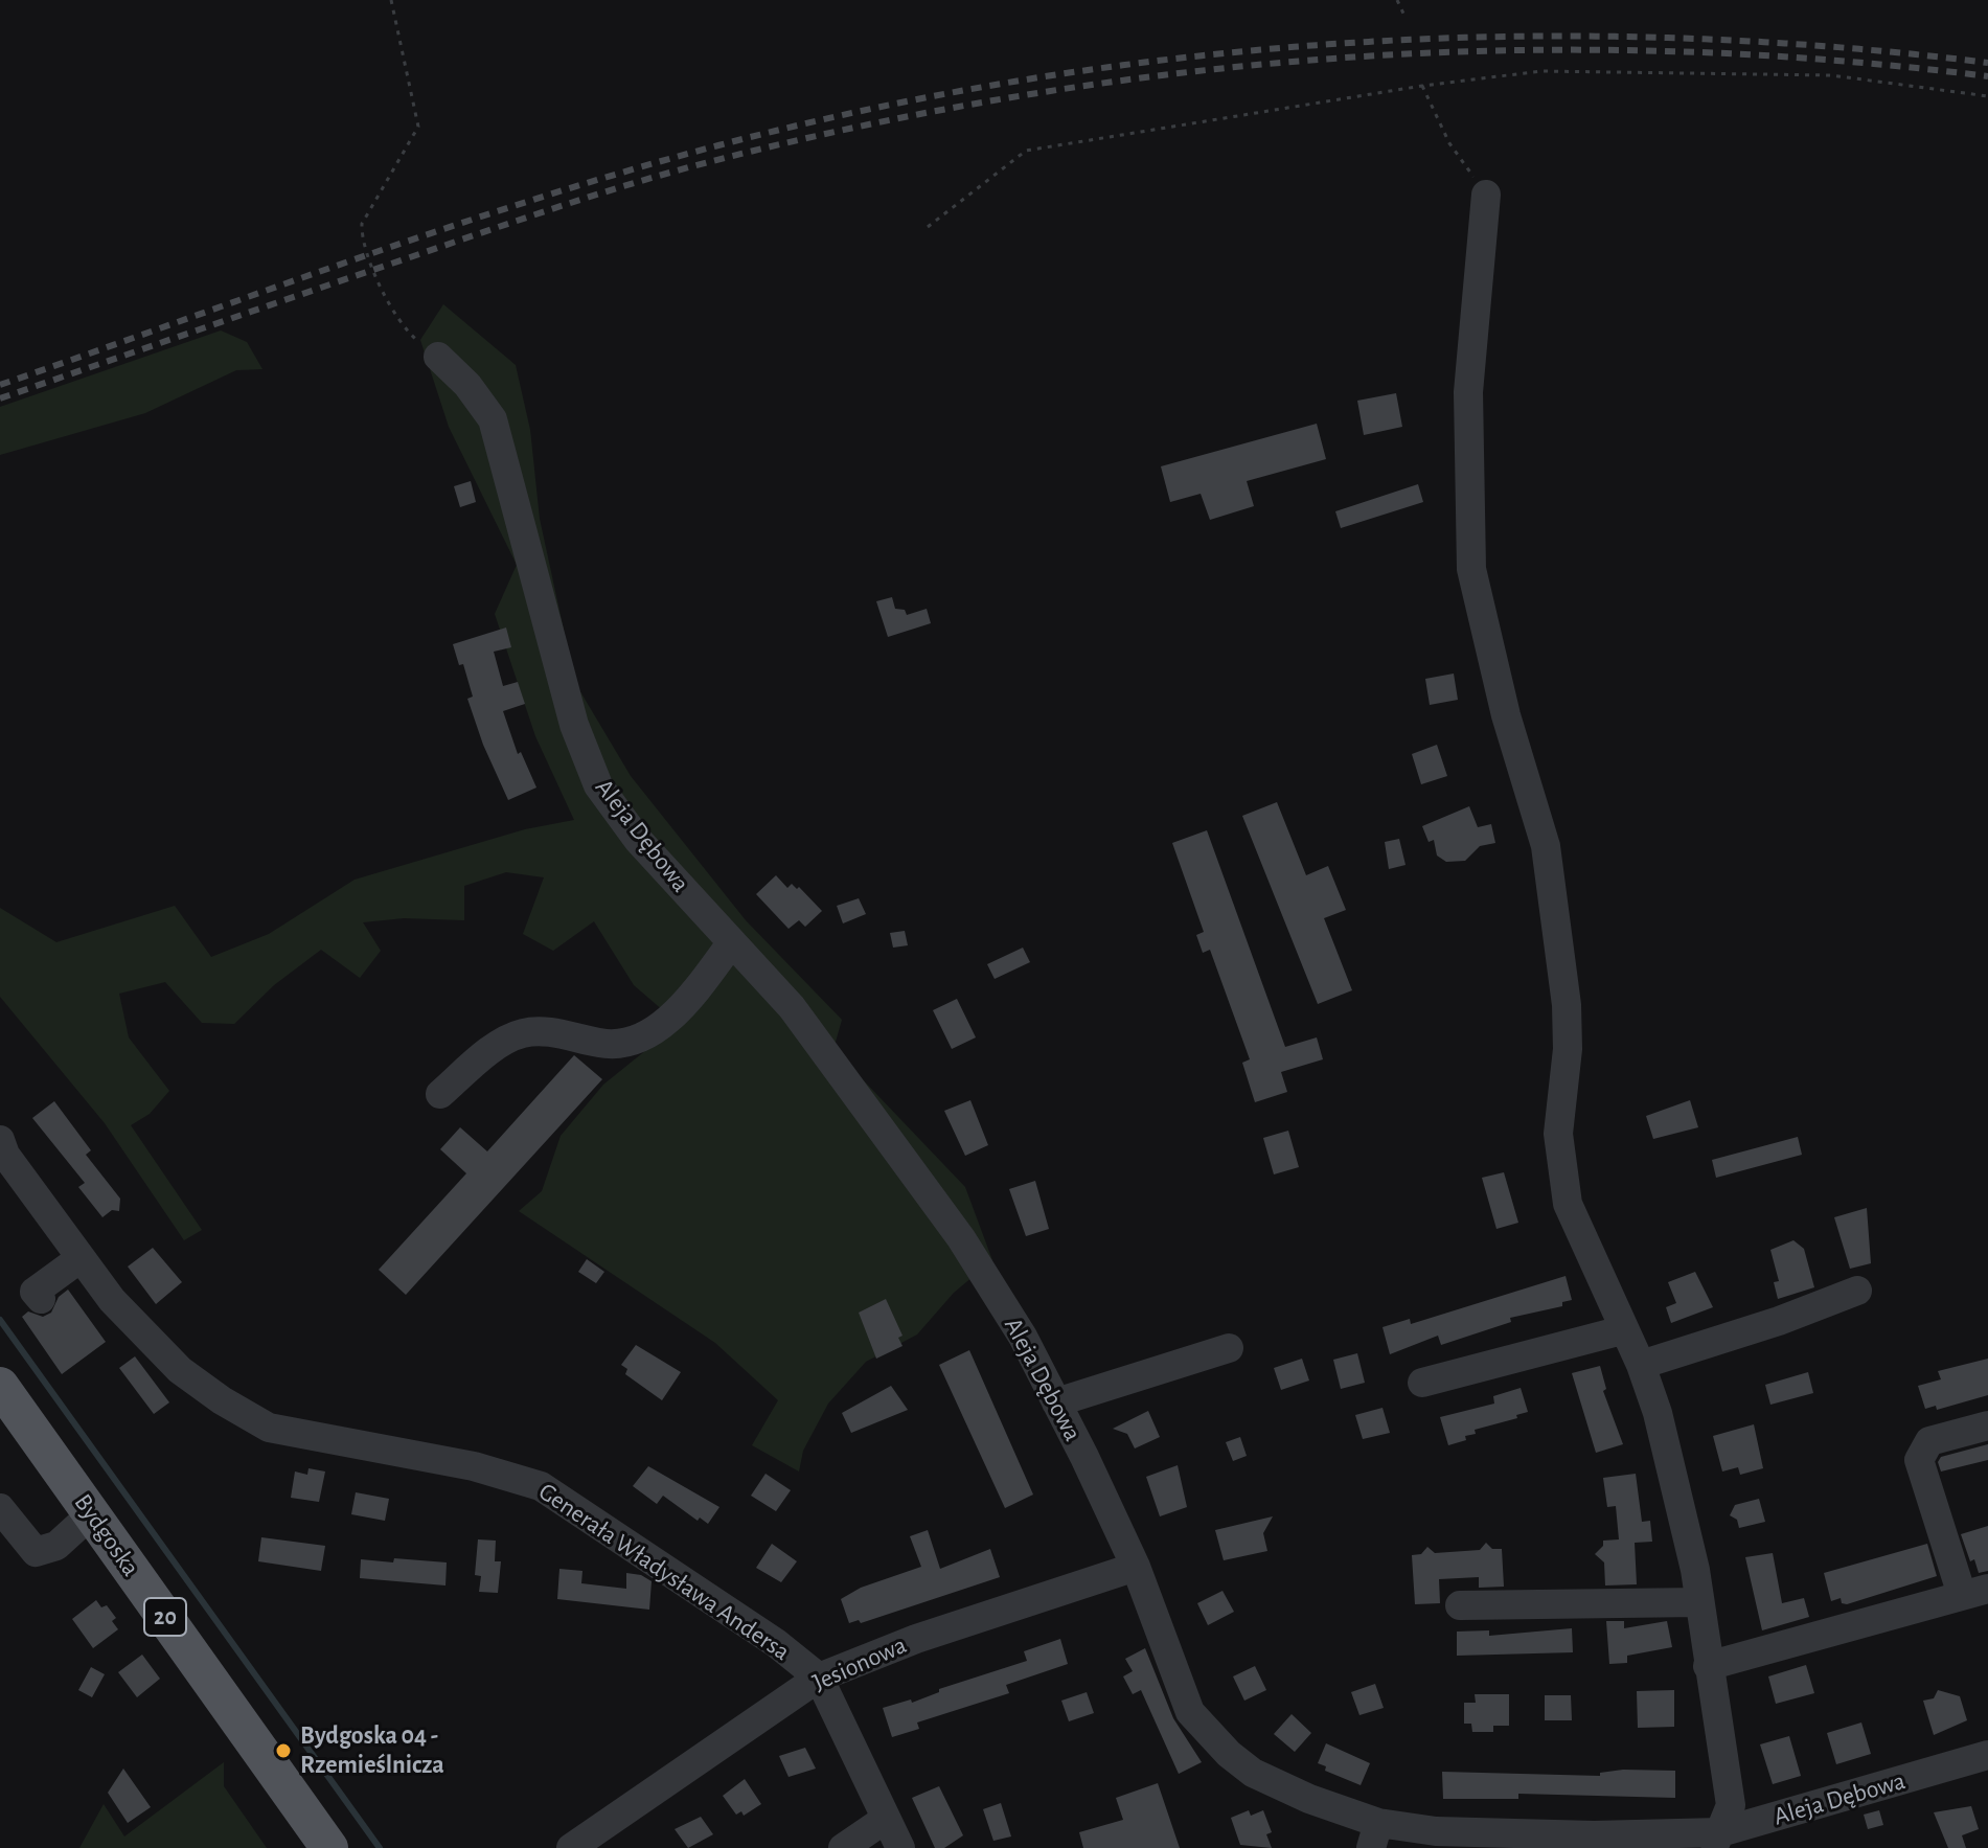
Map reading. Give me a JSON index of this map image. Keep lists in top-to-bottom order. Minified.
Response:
{"streets":{"main road":["Bydgoska","20"],"street":["Aleja Dębowa","Generała Władysława Andersa","Jesionowa"]},"crossings":[["Aleja Dębowa","Jesionowa"],["Generała Władysława Andersa","Jesionowa"]],"places":["Bydgoska 04 - Rzemieślnicza"]}
